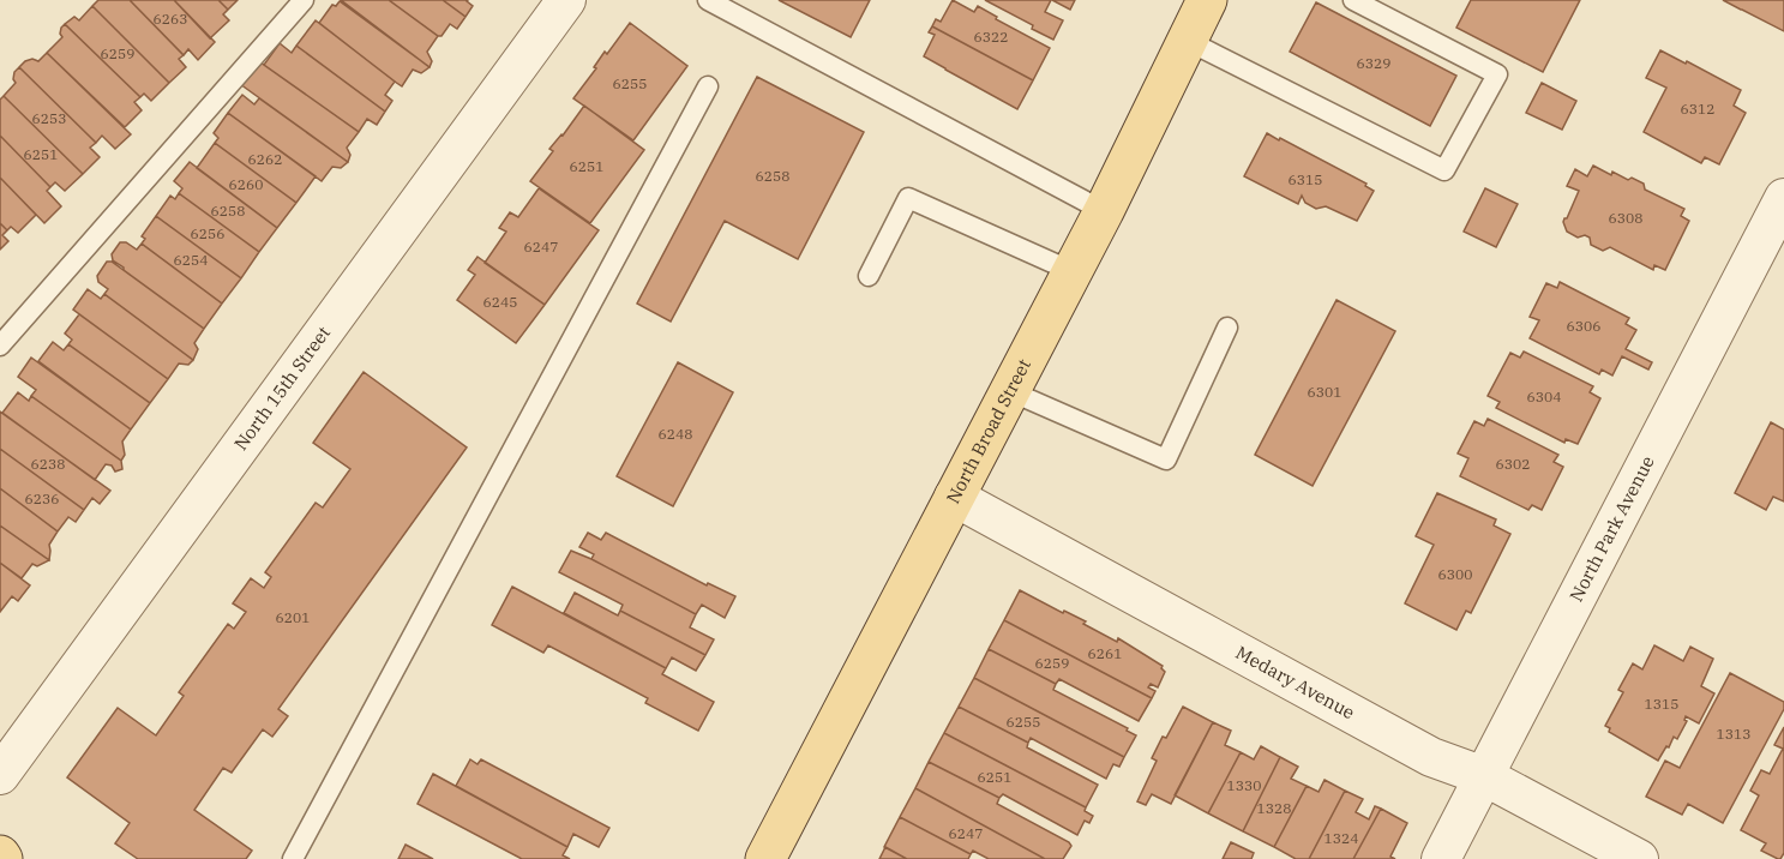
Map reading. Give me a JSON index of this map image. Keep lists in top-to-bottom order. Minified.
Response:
{"streets":{"main road":["North Broad Street"],"street":["North 15th Street","North Park Avenue","Medary Avenue"]},"crossings":[["North Broad Street","Medary Avenue"],["North Park Avenue","Medary Avenue"]],"house_numbers":["6263","6322","6259","6329","6255","6312","6253","6251","6262","6251","6258","6315","6260","6258","6308","6256","6247","6254","6245","6306","6301","6304","6248","6238","6302","6236","6300","6201","6261","6259","1315","6255","1313","6251","1330","1328","6247","1324"]}
